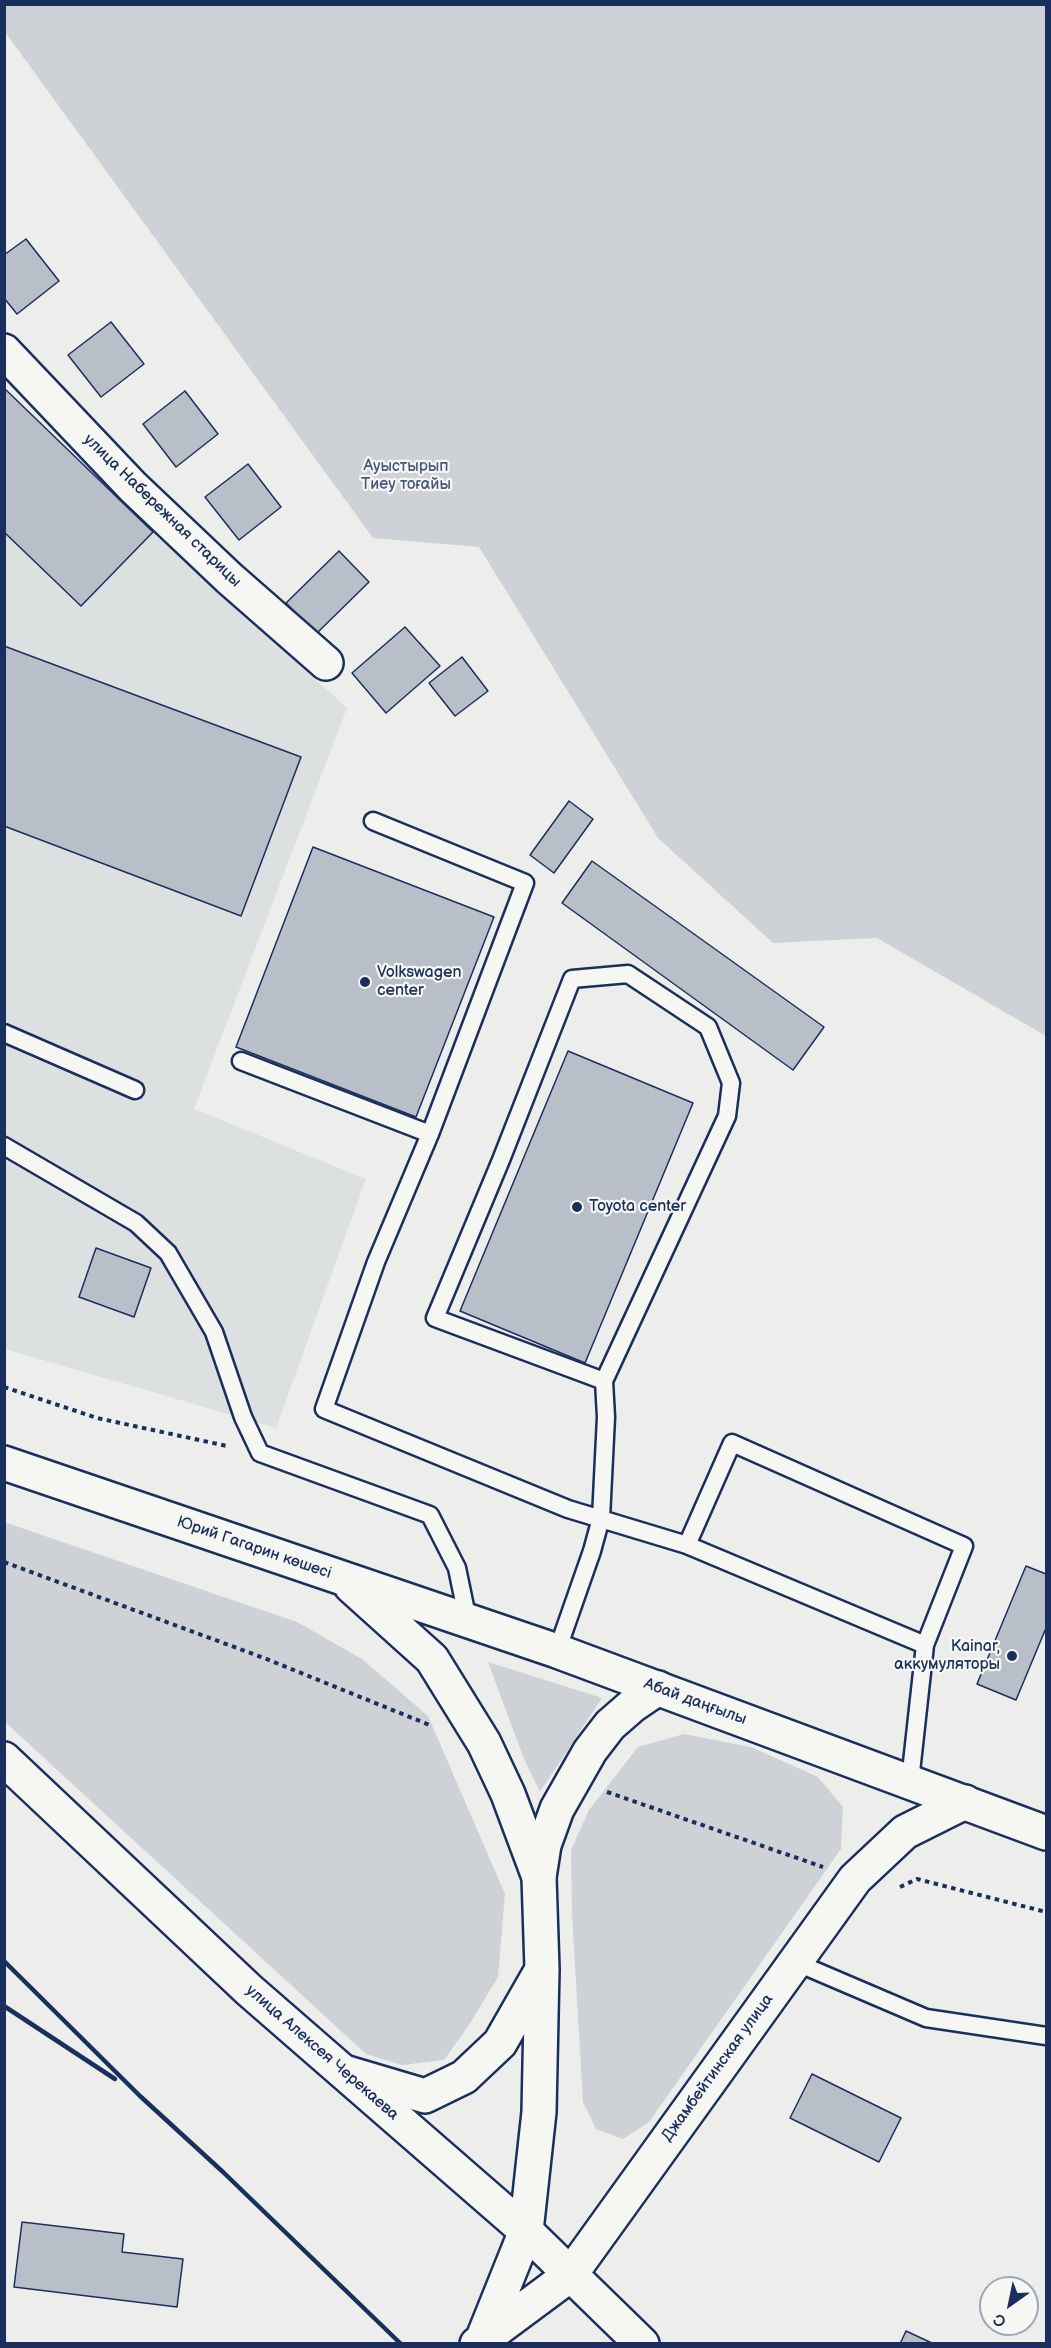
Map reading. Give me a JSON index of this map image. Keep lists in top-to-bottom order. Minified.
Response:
{"streets":{"street":["улица Набережная старицы","Юрий Гагарин көшесі","Абай даңғылы","улица Алексея Черекаева","Джамбейтинская улица"]},"crossings":[["Юрий Гагарин көшесі","Абай даңғылы"],["Абай даңғылы","Джамбейтинская улица"],["улица Алексея Черекаева","Джамбейтинская улица"]],"parks":["Ауыстырып Тиеу тоғайы"],"places":["Volkswagen center","Toyota center","Kainar, аккумуляторы"],"north":"bottom left"}
